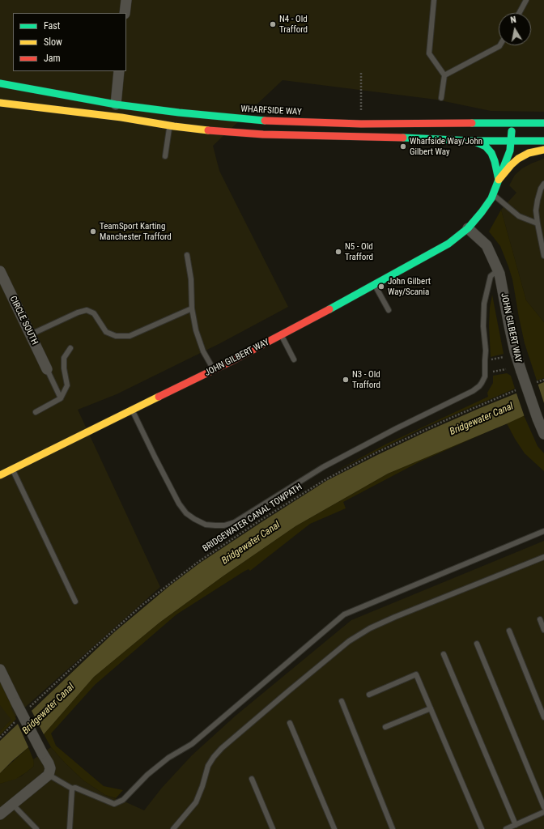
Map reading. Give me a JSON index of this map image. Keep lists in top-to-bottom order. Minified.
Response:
{"streets":{"main road":["WHARFSIDE WAY","JOHN GILBERT WAY"],"street":["CIRCLE SOUTH"],"path":["BRIDGEWATER CANAL TOWPATH"]},"crossings":[["WHARFSIDE WAY","JOHN GILBERT WAY"]],"water":["Bridgewater Canal"],"places":["N4 - Old Trafford","Wharfside Way/John Gilbert Way","TeamSport Karting Manchester Trafford","N5 - Old Trafford","John Gilbert Way/Scania","N3 - Old Trafford"],"legend":["Fast","Slow","Jam"],"north":"top"}
